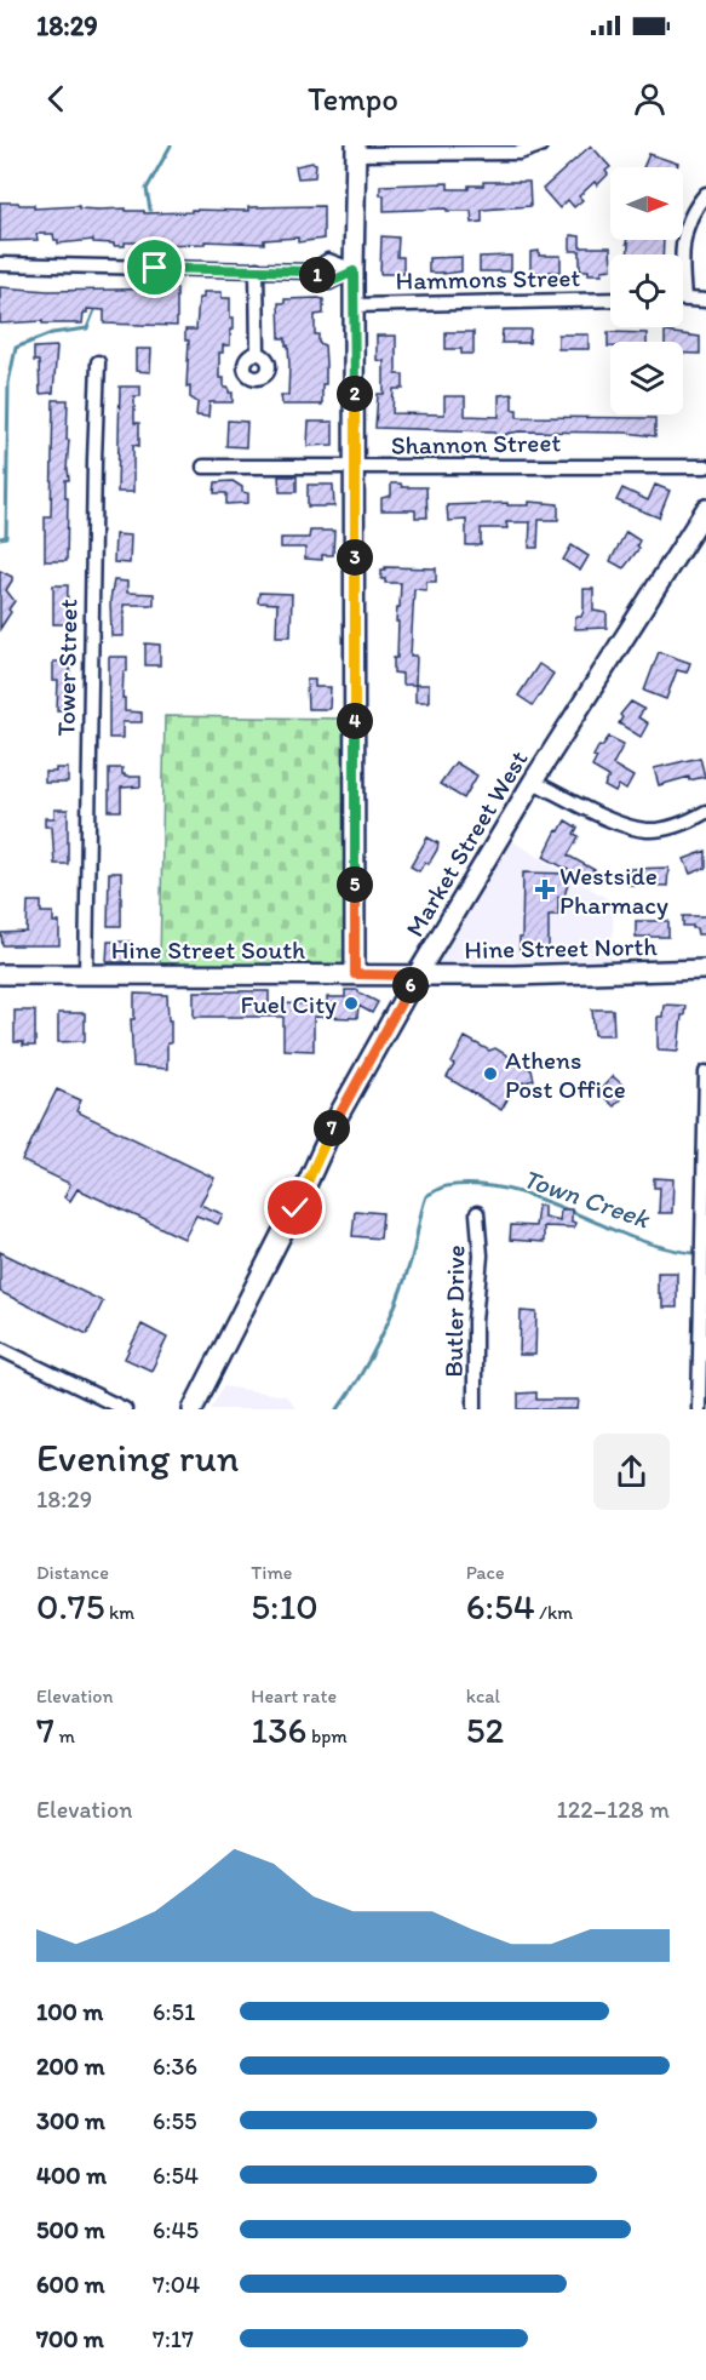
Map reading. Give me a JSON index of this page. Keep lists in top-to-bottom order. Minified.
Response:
{"streets":{"street":["Hammons Street","Shannon Street","Tower Street","Market Street West","Hine Street North","Hine Street South","Butler Drive"]},"crossings":[["Tower Street","Hine Street South"],["Market Street West","Hine Street North"],["Market Street West","Hine Street South"],["Hine Street North","Hine Street South"]],"water":["Town Creek"],"places":{"health":["Westside Pharmacy"],"other":["Fuel City","Athens Post Office"]},"north":"right","page":{"status":"18:29","header":"Tempo","pins":["1","2","3","4","5","6","7"],"heading":["Evening run","18:29"],"stats":[["Distance","0.75 km"],["Time","5:10"],["Pace","6:54 /km"],["Elevation","7 m"],["Heart rate","136 bpm"],["kcal","52"]],"chart":["Elevation","122–128 m"],"list":[{"name":"100 m","note":"6:51"},{"name":"200 m","note":"6:36"},{"name":"300 m","note":"6:55"},{"name":"400 m","note":"6:54"},{"name":"500 m","note":"6:45"},{"name":"600 m","note":"7:04"},{"name":"700 m","note":"7:17"}]}}
